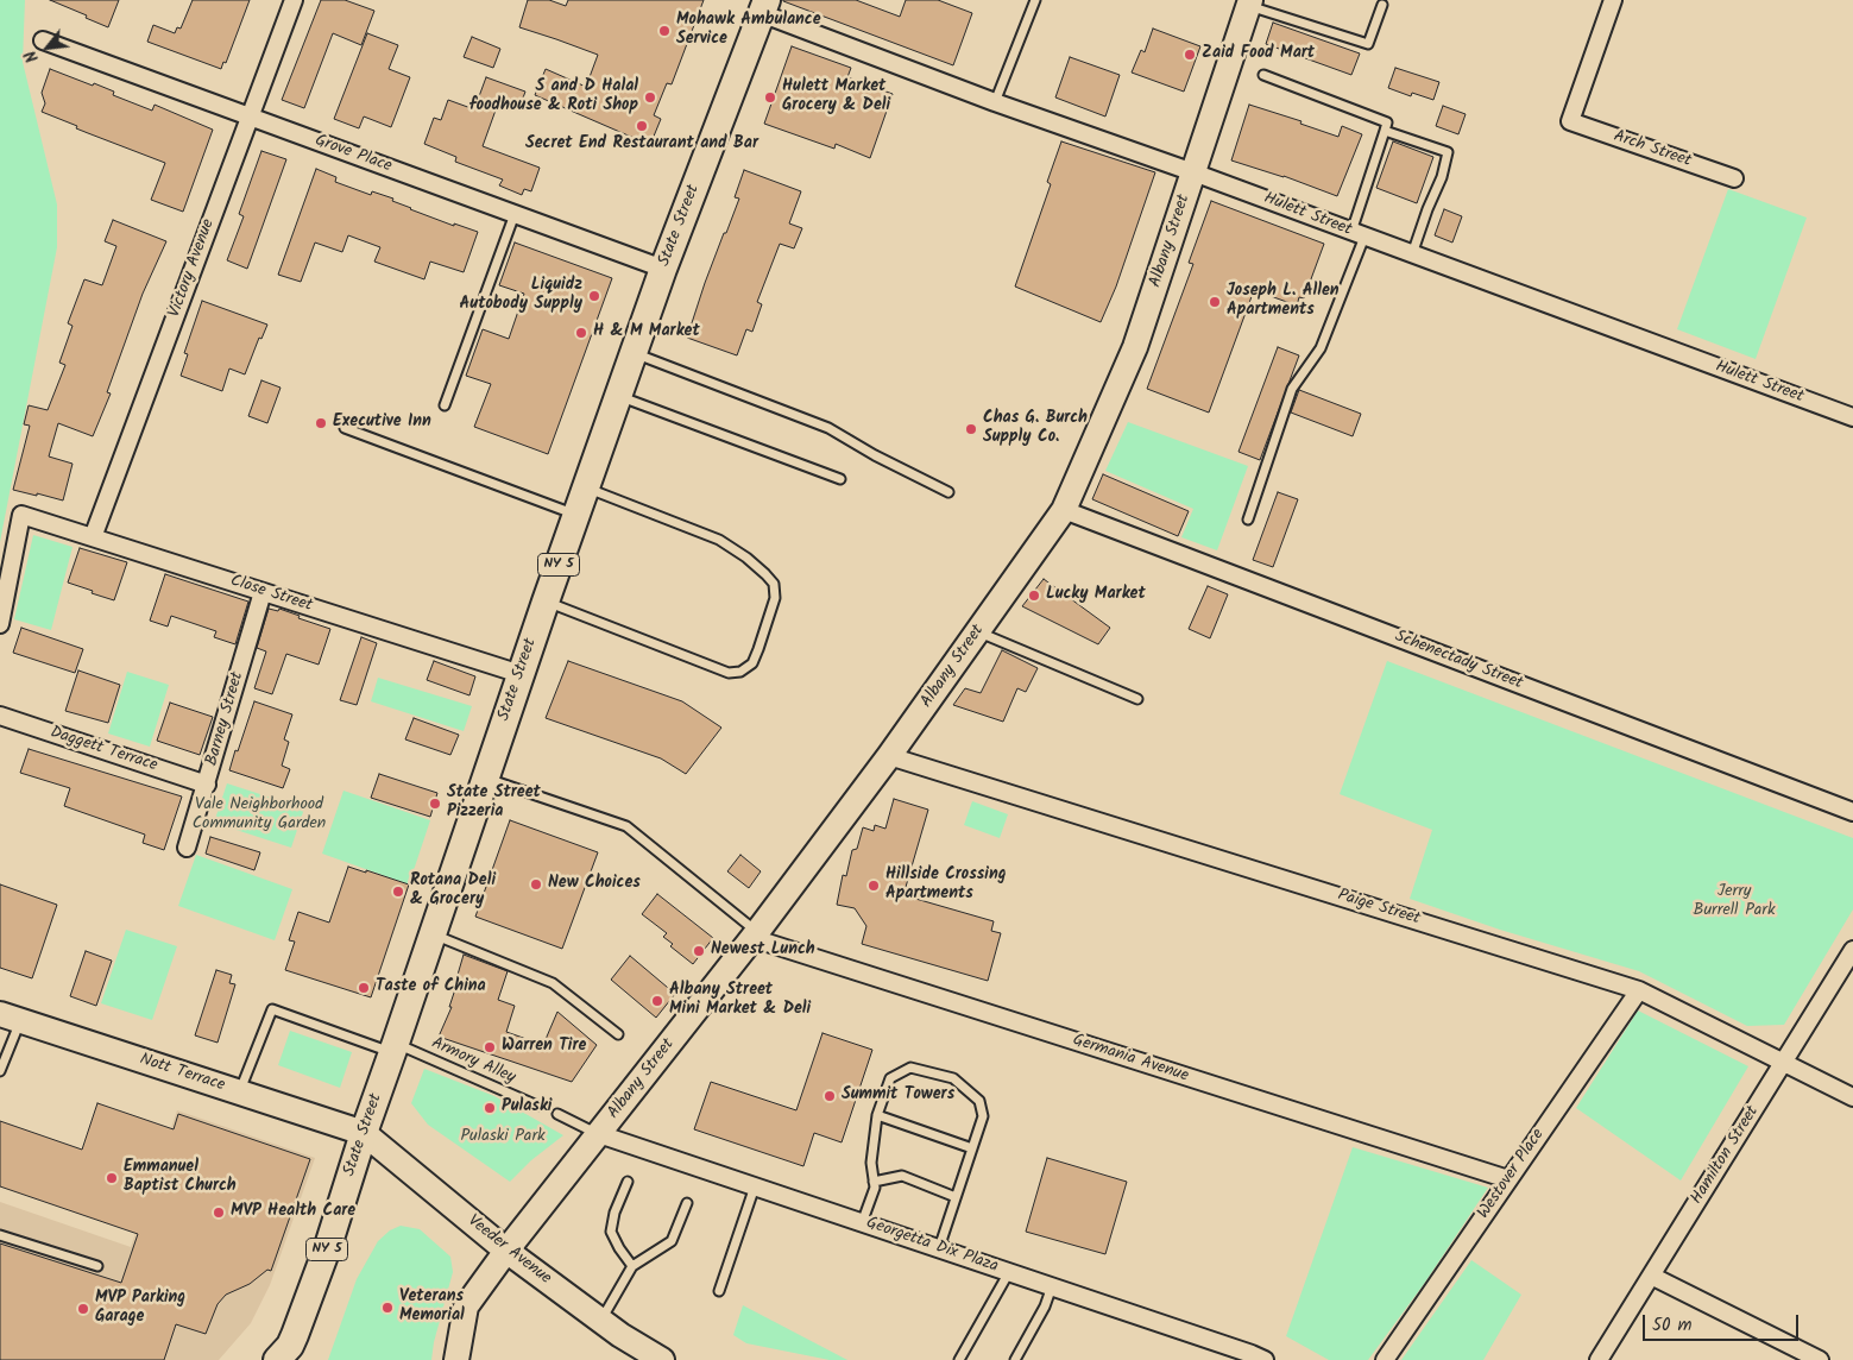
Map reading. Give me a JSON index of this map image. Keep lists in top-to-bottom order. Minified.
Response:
{"streets":{"main road":["State Street","NY 5"],"street":["Arch Street","Grove Place","Hulett Street","Albany Street","Victory Avenue","Close Street","Schenectady Street","Barney Street","Daggett Terrace","Paige Street","Germania Avenue","Nott Terrace","Hamilton Street","Westover Place","Georgetta Dix Plaza","Veeder Avenue"],"lane":["Armory Alley"]},"crossings":[["Grove Place","State Street"],["Grove Place","Victory Avenue"],["Hulett Street","State Street"],["Hulett Street","Albany Street"],["State Street","Close Street"],["State Street","Armory Alley"],["State Street","Nott Terrace"],["State Street","Veeder Avenue"],["Albany Street","Schenectady Street"],["Albany Street","Paige Street"],["Albany Street","Germania Avenue"],["Albany Street","Georgetta Dix Plaza"],["Albany Street","Veeder Avenue"],["Victory Avenue","Close Street"],["Close Street","Barney Street"],["Barney Street","Daggett Terrace"],["Paige Street","Hamilton Street"],["Paige Street","Westover Place"],["Germania Avenue","Westover Place"],["Armory Alley","Nott Terrace"],["Nott Terrace","Veeder Avenue"]],"parks":["Vale Neighborhood Community Garden","Jerry Burrell Park","Pulaski Park"],"places":["Mohawk Ambulance Service","Zaid Food Mart","S and D Halal foodhouse & Roti Shop","Hulett Market Grocery & Deli","Secret End Restaurant and Bar","Liquidz Autobody Supply","Joseph L. Allen Apartments","H & M Market","Executive Inn","Chas G. Burch Supply Co.","Lucky Market","State Street Pizzeria","New Choices","Hillside Crossing Apartments","Rotana Deli & Grocery","Newest Lunch","Taste of China","Albany Street Mini Market & Deli","Warren Tire","Summit Towers","Pulaski","Emmanuel Baptist Church","MVP Health Care","Veterans Memorial","MVP Parking Garage"],"scale_bar":"50 m","north":"bottom left"}
